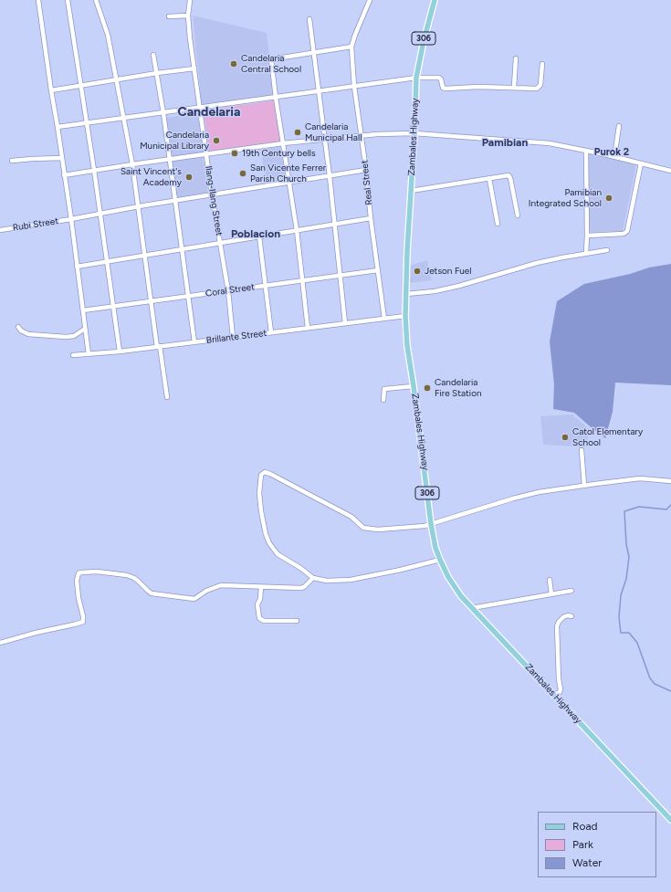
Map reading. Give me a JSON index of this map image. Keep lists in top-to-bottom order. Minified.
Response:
{"streets":{"main road":["306","Zambales Highway"],"street":["Real Street","Ilang-Ilang Street","Rubi Street","Coral Street","Brillante Street"]},"crossings":[["Zambales Highway","Brillante Street"],["Real Street","Rubi Street"],["Real Street","Coral Street"],["Real Street","Brillante Street"],["Ilang-Ilang Street","Rubi Street"],["Ilang-Ilang Street","Coral Street"],["Ilang-Ilang Street","Brillante Street"]],"districts":["Candelaria","Pamibian","Purok 2","Poblacion"],"places":["Candelaria Central School","Candelaria Municipal Hall","Candelaria Municipal Library","19th Century bells","San Vicente Ferrer Parish Church","Saint Vincent's Academy","Pamibian Integrated School","Jetson Fuel","Candelaria Fire Station","Catol Elementary School"],"legend":["Road","Park","Water"]}
